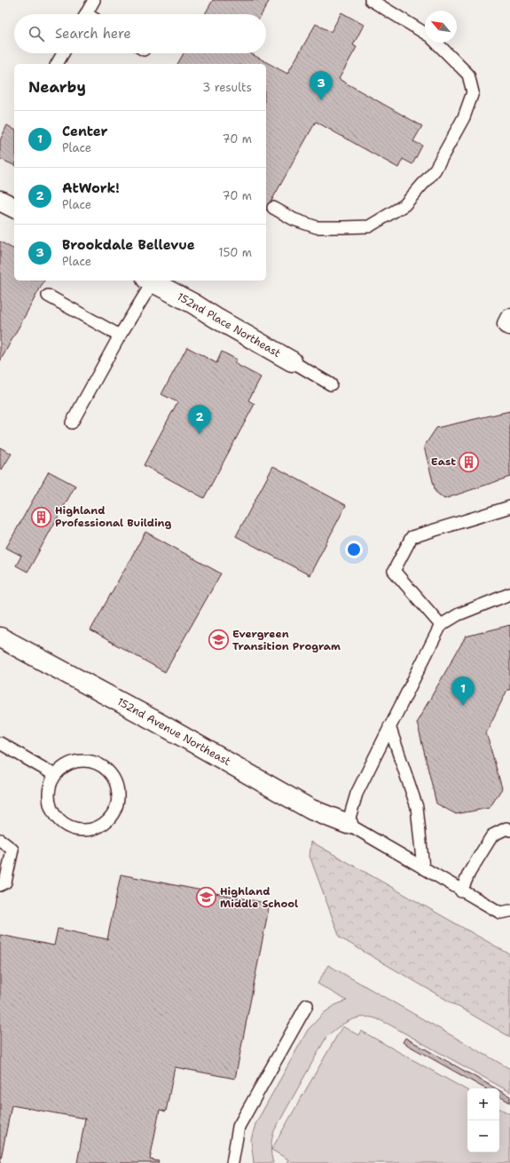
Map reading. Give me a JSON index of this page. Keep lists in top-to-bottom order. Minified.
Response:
{"streets":{"street":["152nd Place Northeast","152nd Avenue Northeast"]},"places":{"building":["East","Highland Professional Building"],"school or university":["Evergreen Transition Program","Highland Middle School"]},"north":"top left","page":{"search":"Search here","heading":["Nearby","3 results"],"pins":["3","2","1"],"list":[{"mark":"1","name":"Center","note":"Place","value":"70 m"},{"mark":"2","name":"AtWork!","note":"Place","value":"70 m"},{"mark":"3","name":"Brookdale Bellevue","note":"Place","value":"150 m"}],"map_buttons":["+","−"]}}
